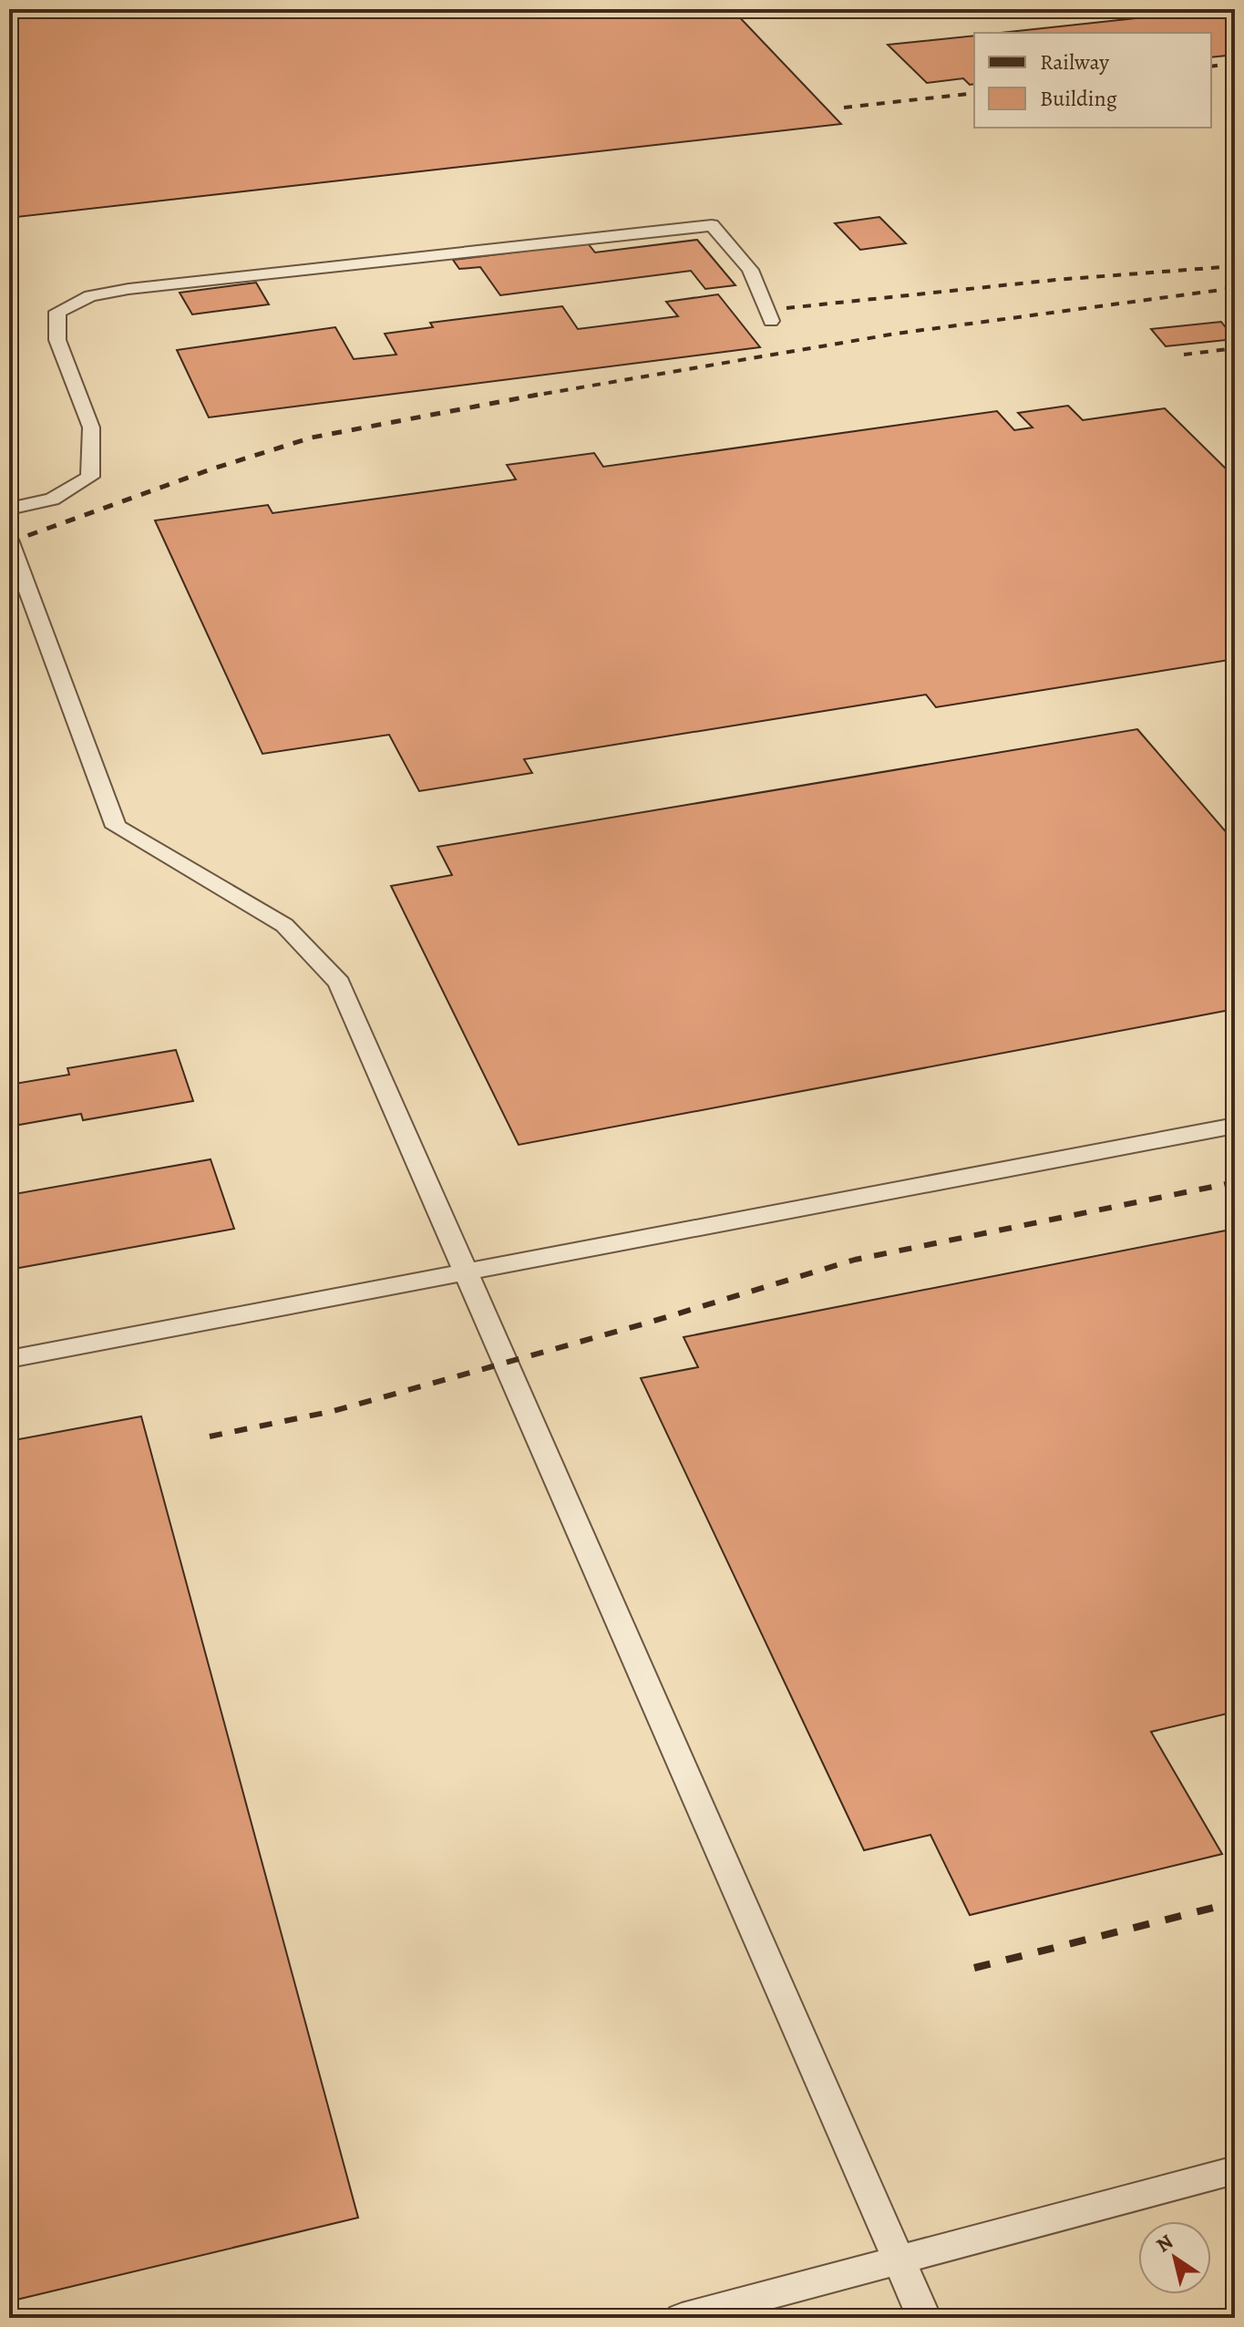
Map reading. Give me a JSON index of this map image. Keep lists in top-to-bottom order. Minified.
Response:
{"legend":["Railway","Building"],"north":"top left"}
